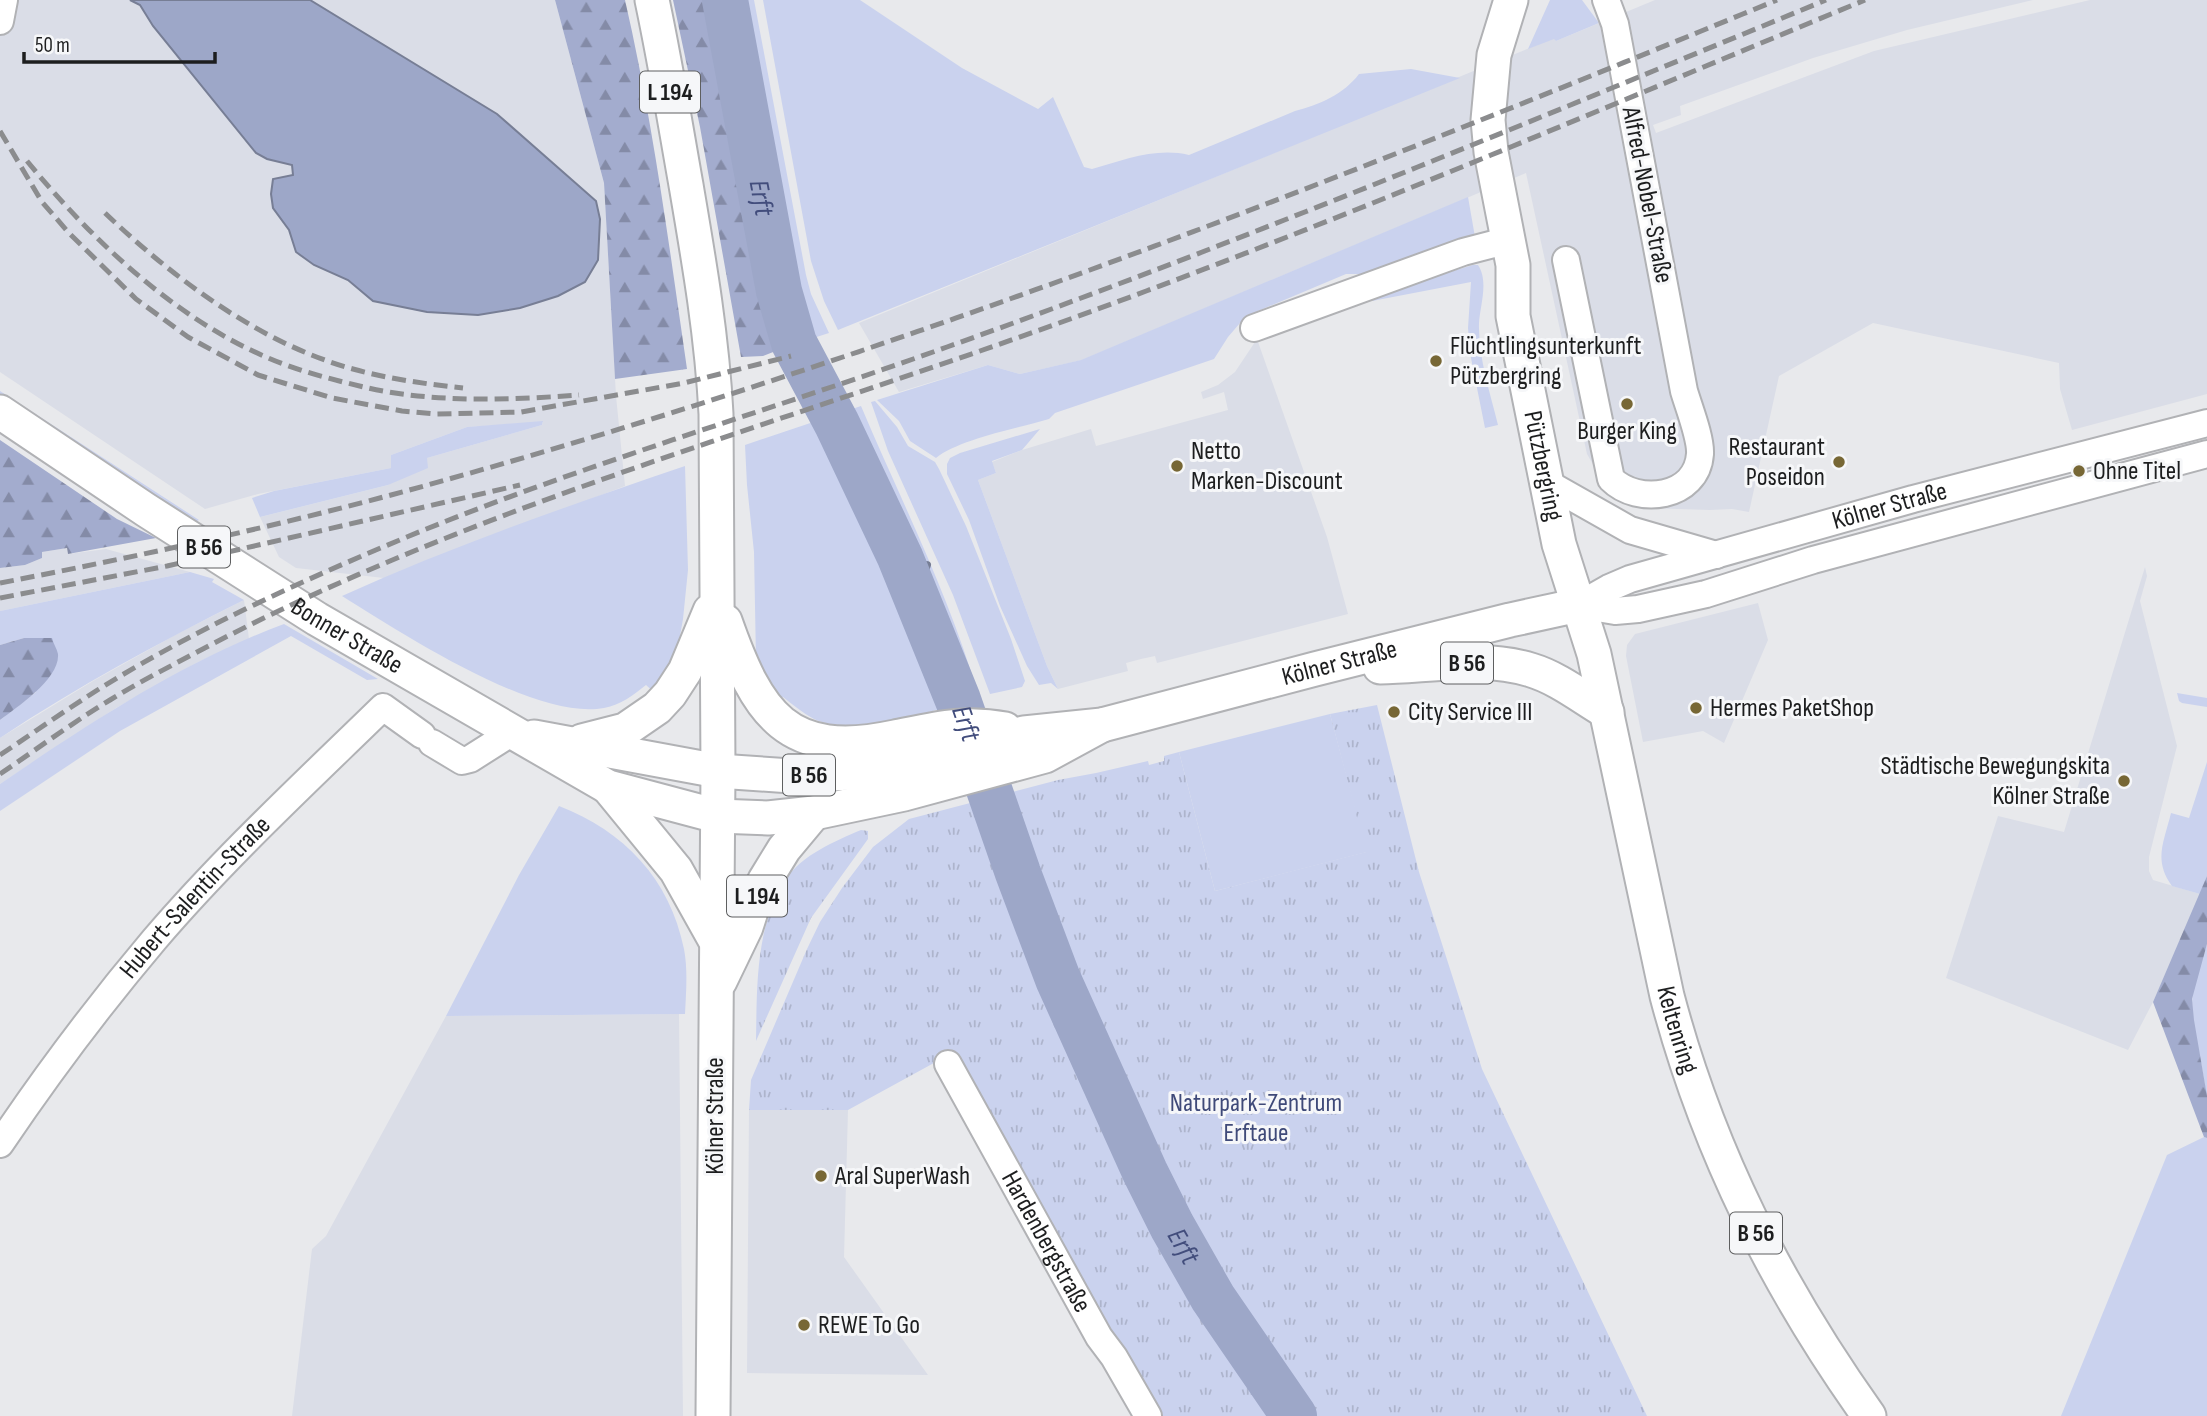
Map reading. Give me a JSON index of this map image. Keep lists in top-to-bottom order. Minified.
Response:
{"streets":{"main road":["L 194","Pützbergring","Kölner Straße","B 56","Bonner Straße","Keltenring"],"street":["Alfred-Nobel-Straße","Hubert-Salentin-Straße","Hardenbergstraße"]},"crossings":[["L 194","Kölner Straße"],["L 194","B 56"],["Pützbergring","Kölner Straße"],["Pützbergring","Keltenring"],["Kölner Straße","B 56"],["Kölner Straße","Bonner Straße"],["Kölner Straße","Hubert-Salentin-Straße"],["Kölner Straße","Keltenring"],["B 56","Bonner Straße"],["B 56","Keltenring"],["Bonner Straße","Hubert-Salentin-Straße"]],"water":["Erft"],"parks":["Naturpark-Zentrum Erftaue"],"places":["Flüchtlingsunterkunft Pützbergring","Burger King","Restaurant Poseidon","Netto Marken-Discount","Ohne Titel","Hermes PaketShop","City Service III","Städtische Bewegungskita Kölner Straße","Aral SuperWash","REWE To Go"],"scale_bar":"50 m"}
